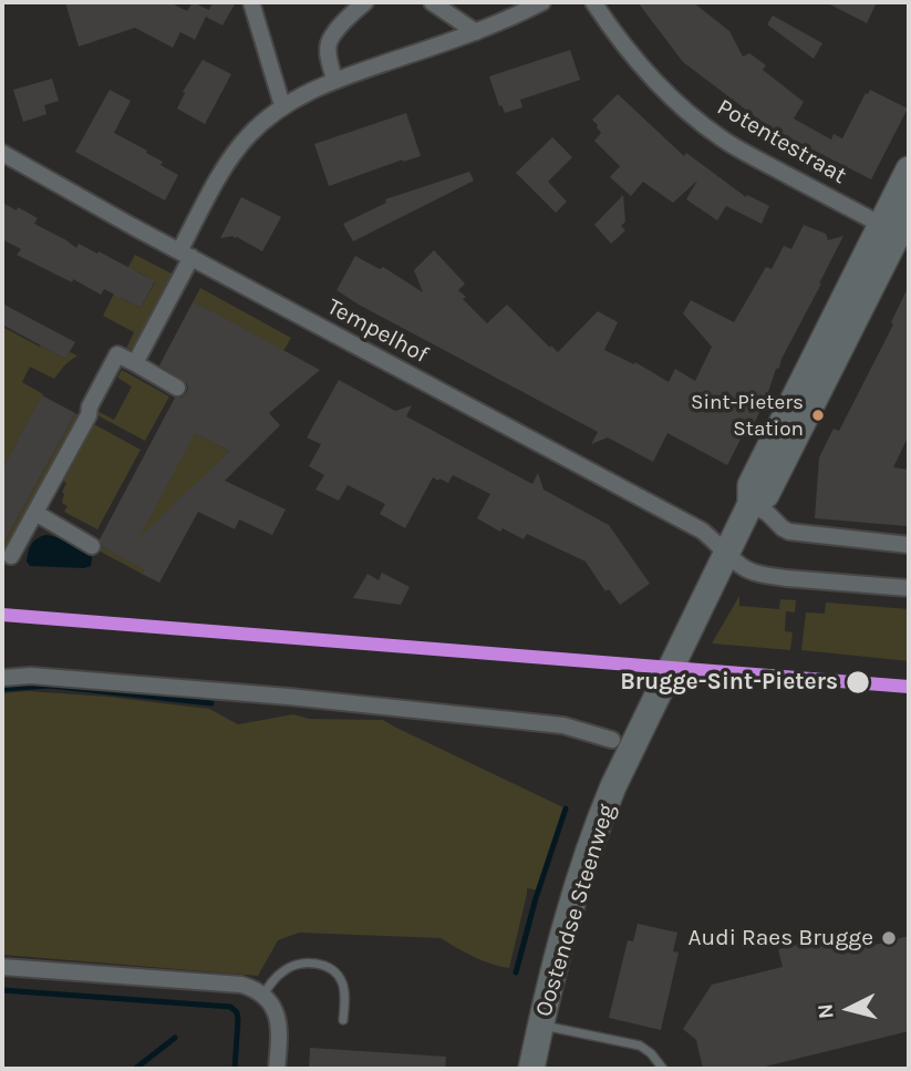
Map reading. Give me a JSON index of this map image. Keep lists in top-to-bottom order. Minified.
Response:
{"streets":{"main road":["Oostendse Steenweg"],"street":["Potentestraat","Tempelhof"]},"crossings":[["Potentestraat","Oostendse Steenweg"],["Tempelhof","Oostendse Steenweg"]],"places":["Sint-Pieters Station","Brugge-Sint-Pieters","Audi Raes Brugge"],"north":"left"}
